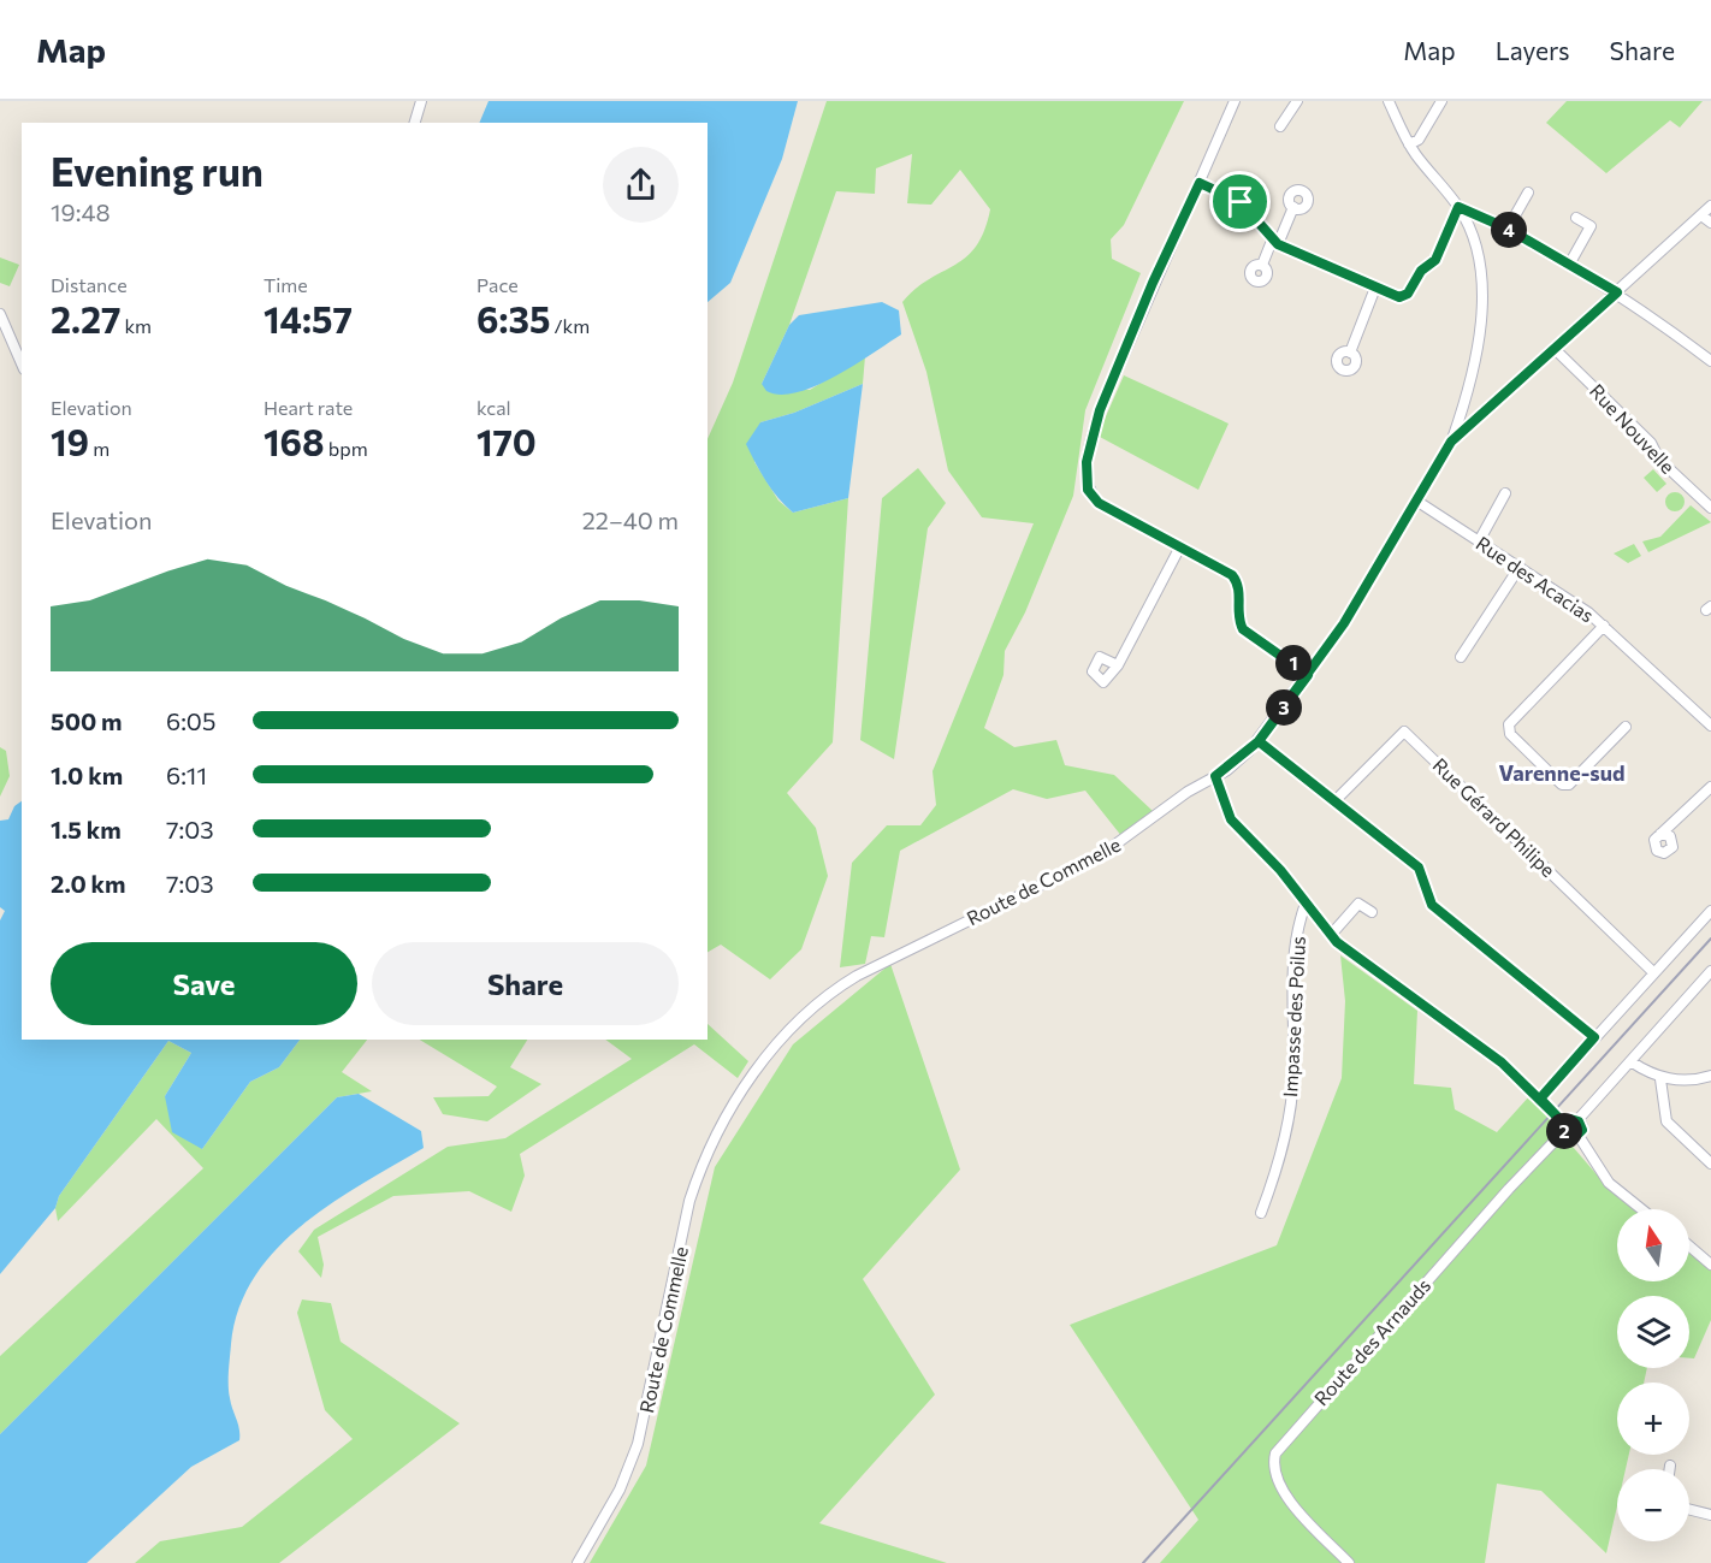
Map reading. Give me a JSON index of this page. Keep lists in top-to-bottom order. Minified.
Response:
{"streets":{"street":["Rue Nouvelle","Rue des Acacias","Rue Gérard Philipe","Route de Commelle","Impasse des Poilus","Route des Arnauds"]},"crossings":[["Rue Nouvelle","Route de Commelle"],["Rue des Acacias","Route de Commelle"]],"districts":["Varenne-sud"],"north":"top","page":{"header":"Map","nav":["Map","Layers","Share"],"heading":["Evening run","19:48"],"pins":["4","1","3","2"],"stats":[["Distance","2.27 km"],["Time","14:57"],["Pace","6:35 /km"],["Elevation","19 m"],["Heart rate","168 bpm"],["kcal","170"]],"chart":["Elevation","22–40 m"],"list":[{"name":"500 m","note":"6:05"},{"name":"1.0 km","note":"6:11"},{"name":"1.5 km","note":"7:03"},{"name":"2.0 km","note":"7:03"}],"buttons":["Save","Share"],"map_buttons":["+","−"]}}
